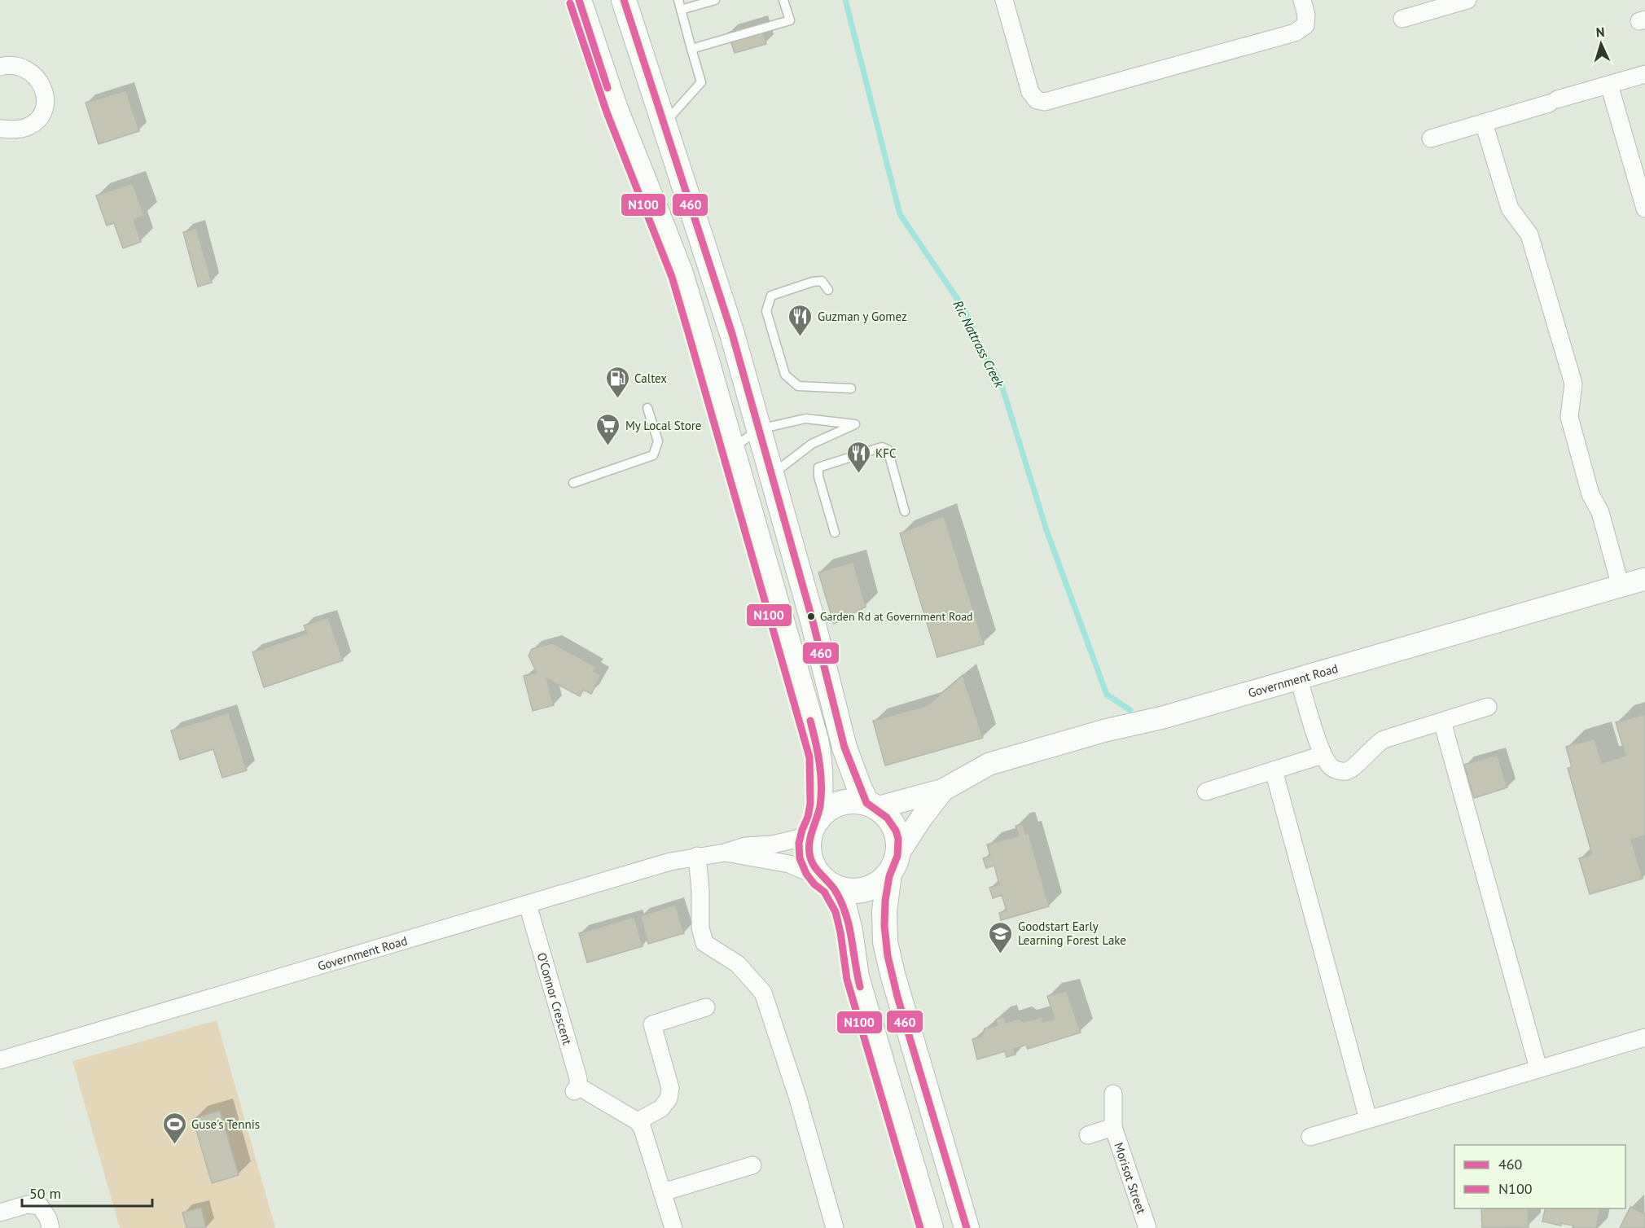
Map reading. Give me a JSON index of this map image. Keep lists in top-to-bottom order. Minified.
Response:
{"streets":{"street":["Government Road","O'Connor Crescent","Morisot Street"]},"crossings":[["Government Road","O'Connor Crescent"]],"water":["Ric Nattrass Creek"],"places":{"restaurant":["Guzman y Gomez","KFC"],"fuel station":["Caltex"],"supermarket":["My Local Store"],"other":["Garden Rd at Government Road"],"school or university":["Goodstart Early Learning Forest Lake"],"sports":["Guse's Tennis"]},"lines":["transit line 460","transit line N100"],"legend":["460","N100"],"scale_bar":"50 m","north":"top"}
